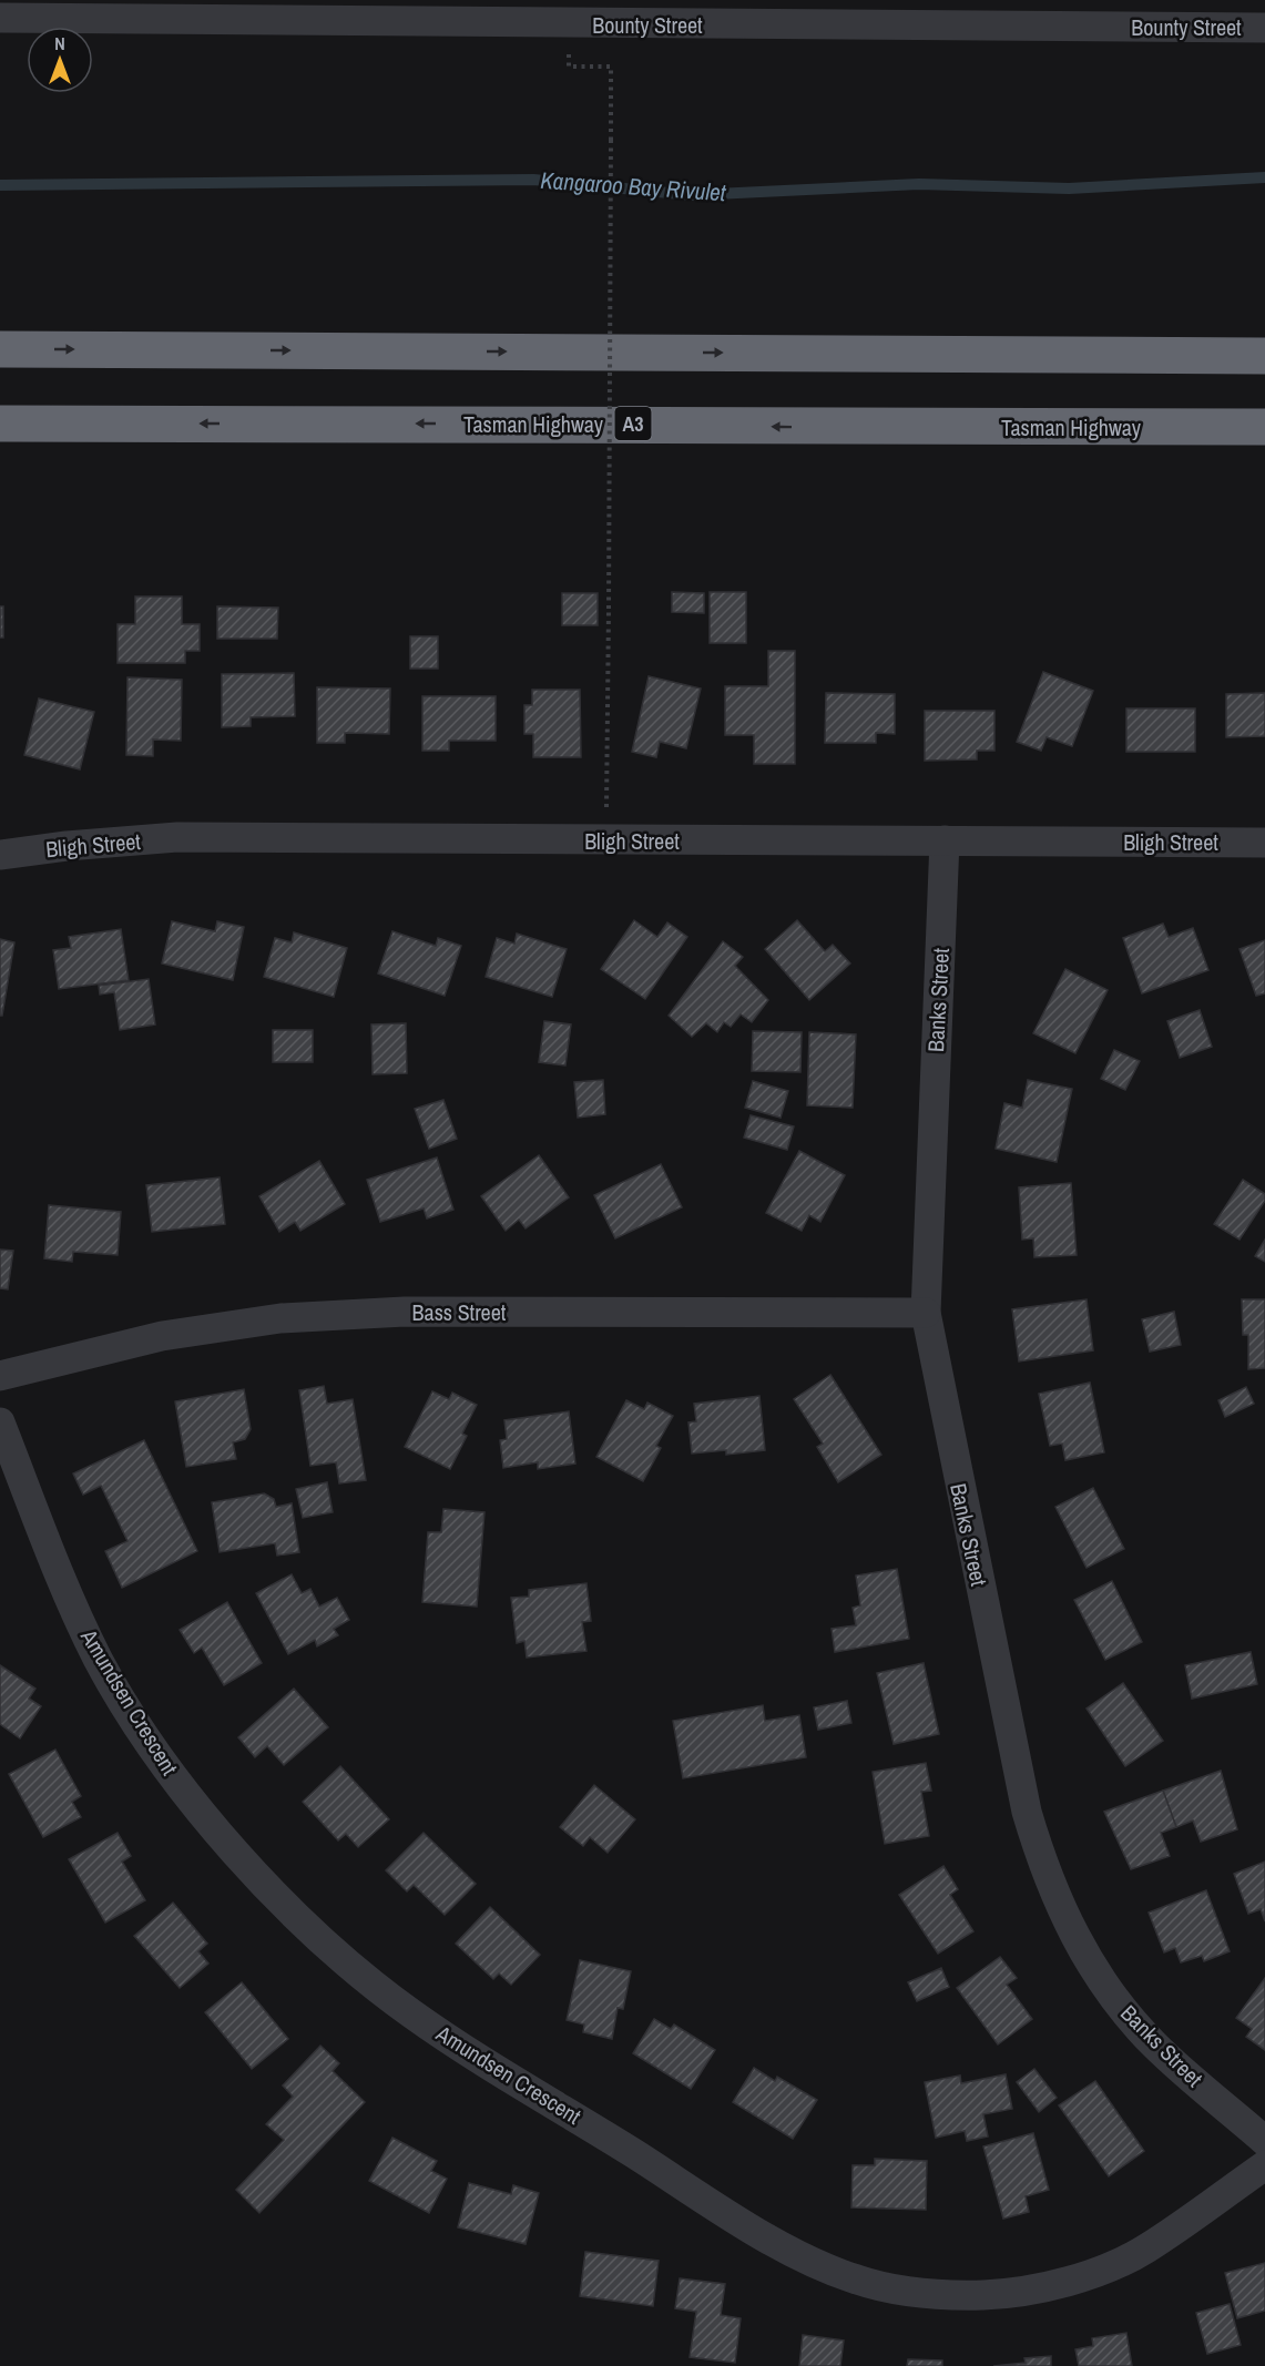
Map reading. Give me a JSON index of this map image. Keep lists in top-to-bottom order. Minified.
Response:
{"streets":{"highway":["Tasman Highway","A3"],"street":["Bounty Street","Bligh Street","Banks Street","Bass Street","Amundsen Crescent"]},"crossings":[["Bligh Street","Banks Street"],["Banks Street","Bass Street"]],"water":["Kangaroo Bay Rivulet"],"north":"top"}
